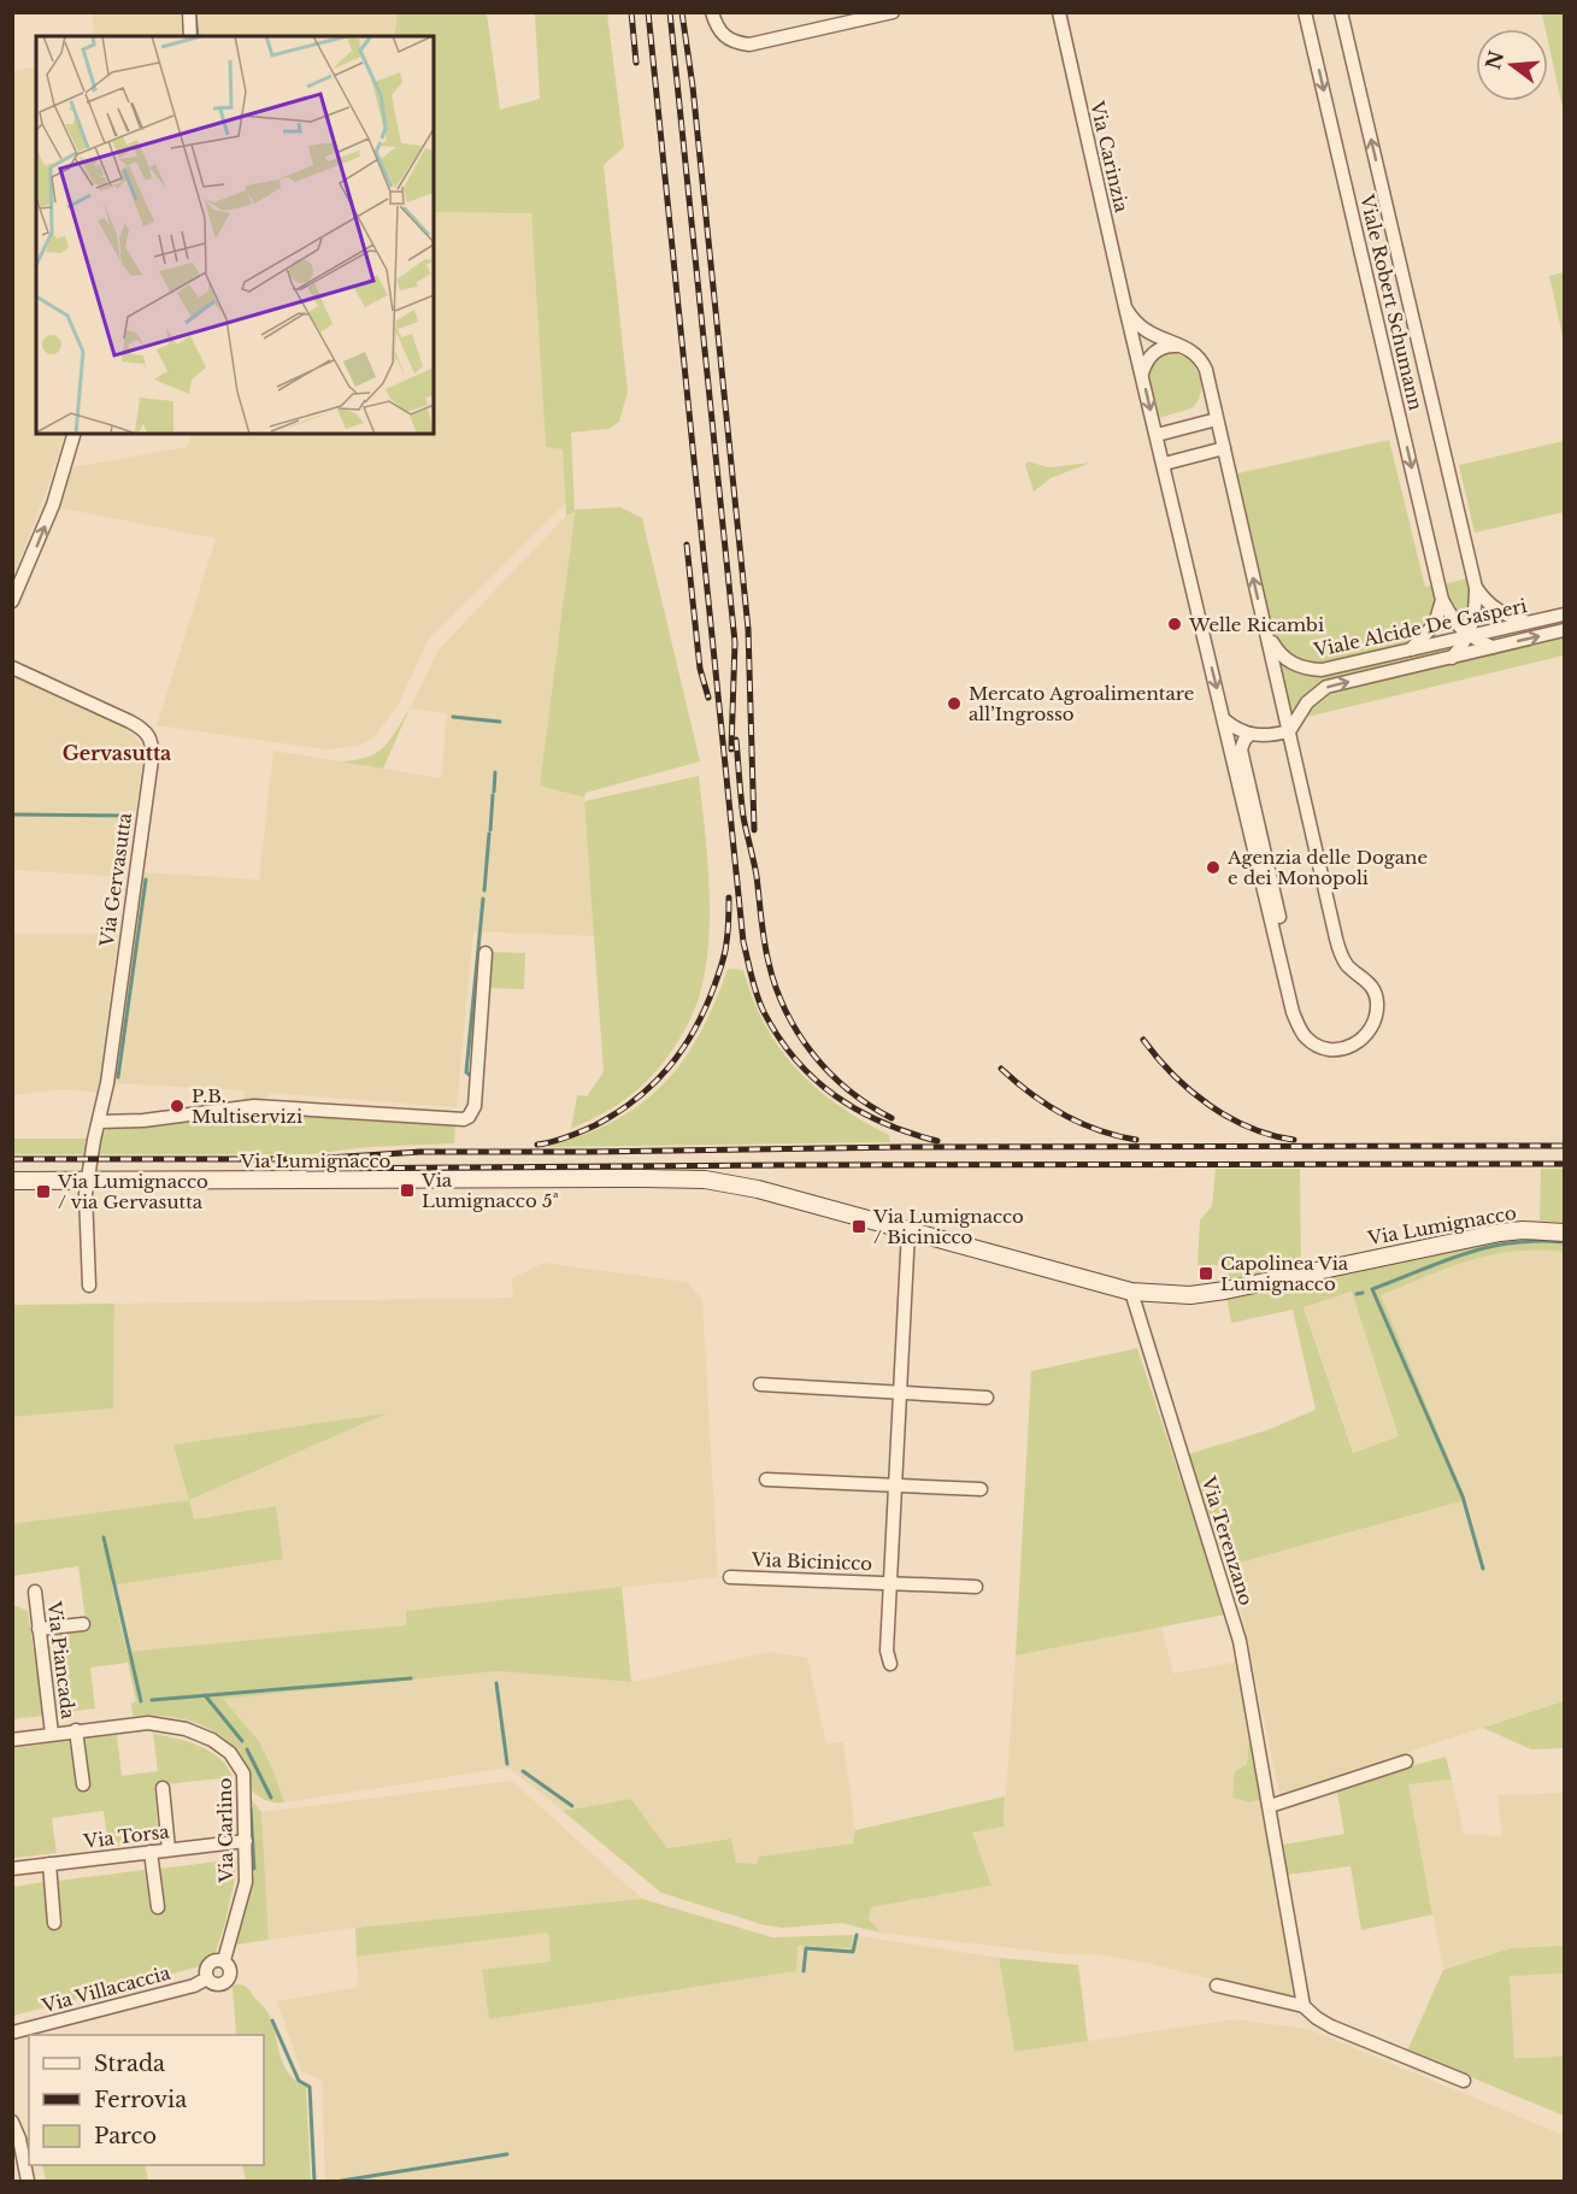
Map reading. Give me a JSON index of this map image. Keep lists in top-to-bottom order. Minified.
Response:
{"streets":{"main road":["Via Lumignacco"],"street":["Via Carinzia","Viale Robert Schumann","Viale Alcide De Gasperi","Via Gervasutta","Via Terenzano","Via Bicinicco","Via Piancada","Via Carlino","Via Torsa","Via Villacaccia"]},"crossings":[["Via Carinzia","Viale Alcide De Gasperi"],["Viale Robert Schumann","Viale Alcide De Gasperi"],["Via Gervasutta","Via Lumignacco"],["Via Lumignacco","Via Terenzano"],["Via Lumignacco","Via Bicinicco"],["Via Piancada","Via Carlino"],["Via Carlino","Via Torsa"],["Via Carlino","Via Villacaccia"]],"districts":["Gervasutta"],"places":{"other":["Welle Ricambi","Mercato Agroalimentare all’Ingrosso","Agenzia delle Dogane e dei Monopoli","P.B. Multiservizi"],"transit":["Via Lumignacco 5ª","Via Lumignacco / via Gervasutta","Via Lumignacco / Bicinicco","Capolinea Via Lumignacco"]},"legend":["Strada","Ferrovia","Parco"],"north":"left"}
